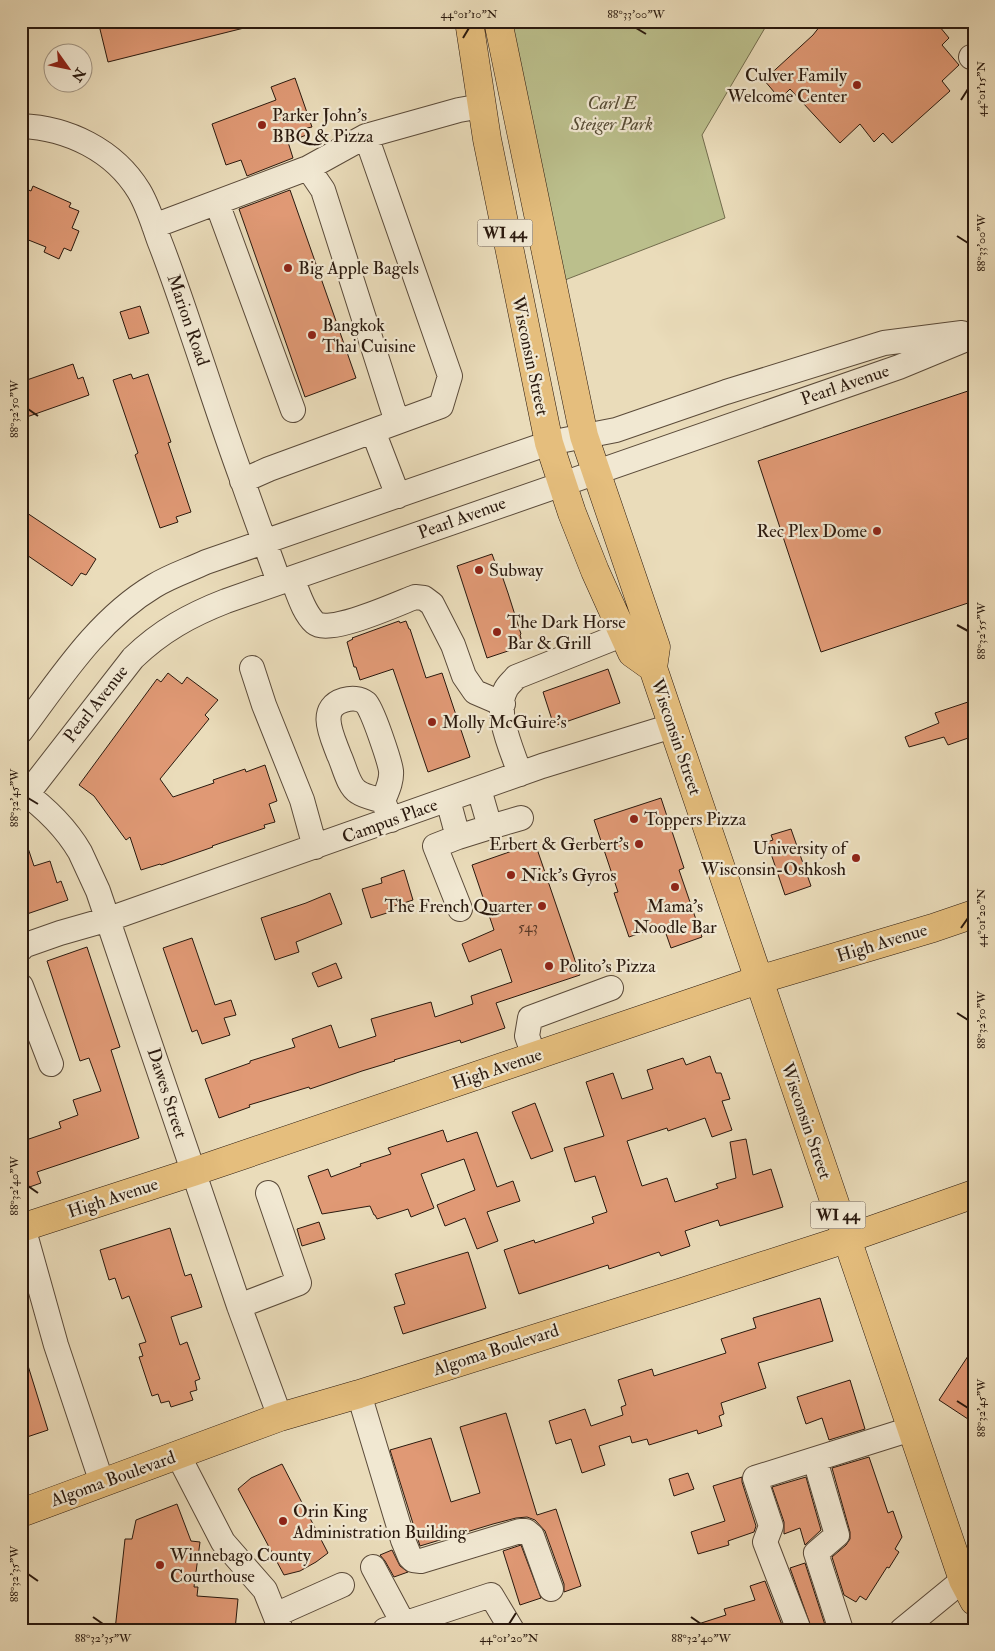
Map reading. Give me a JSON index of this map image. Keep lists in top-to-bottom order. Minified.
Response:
{"streets":{"main road":["WI 44","Wisconsin Street","High Avenue","Algoma Boulevard"],"street":["Marion Road","Pearl Avenue","Campus Place","Dawes Street"]},"crossings":[["Marion Road","Pearl Avenue"],["Wisconsin Street","Pearl Avenue"],["Wisconsin Street","Campus Place"],["Wisconsin Street","High Avenue"],["Wisconsin Street","Algoma Boulevard"],["Pearl Avenue","Dawes Street"],["Campus Place","Dawes Street"],["High Avenue","Dawes Street"],["Dawes Street","Algoma Boulevard"]],"parks":["Carl E Steiger Park"],"places":["Culver Family Welcome Center","Parker John's BBQ & Pizza","Big Apple Bagels","Bangkok Thai Cuisine","Rec Plex Dome","Subway","The Dark Horse Bar & Grill","Molly McGuire's","Toppers Pizza","Erbert & Gerbert's","University of Wisconsin-Oshkosh","Nick's Gyros","Mama's Noodle Bar","The French Quarter","Polito's Pizza","Orin King Administration Building","Winnebago County Courthouse"],"house_numbers":["543"],"north":"bottom right","coordinates":["44°01'10\"N","88°33'00\"W","44°01'15\"N","88°32'50\"W","88°32'55\"W","88°32'45\"W","44°01'20\"N","88°32'40\"W","88°32'35\"W"]}
